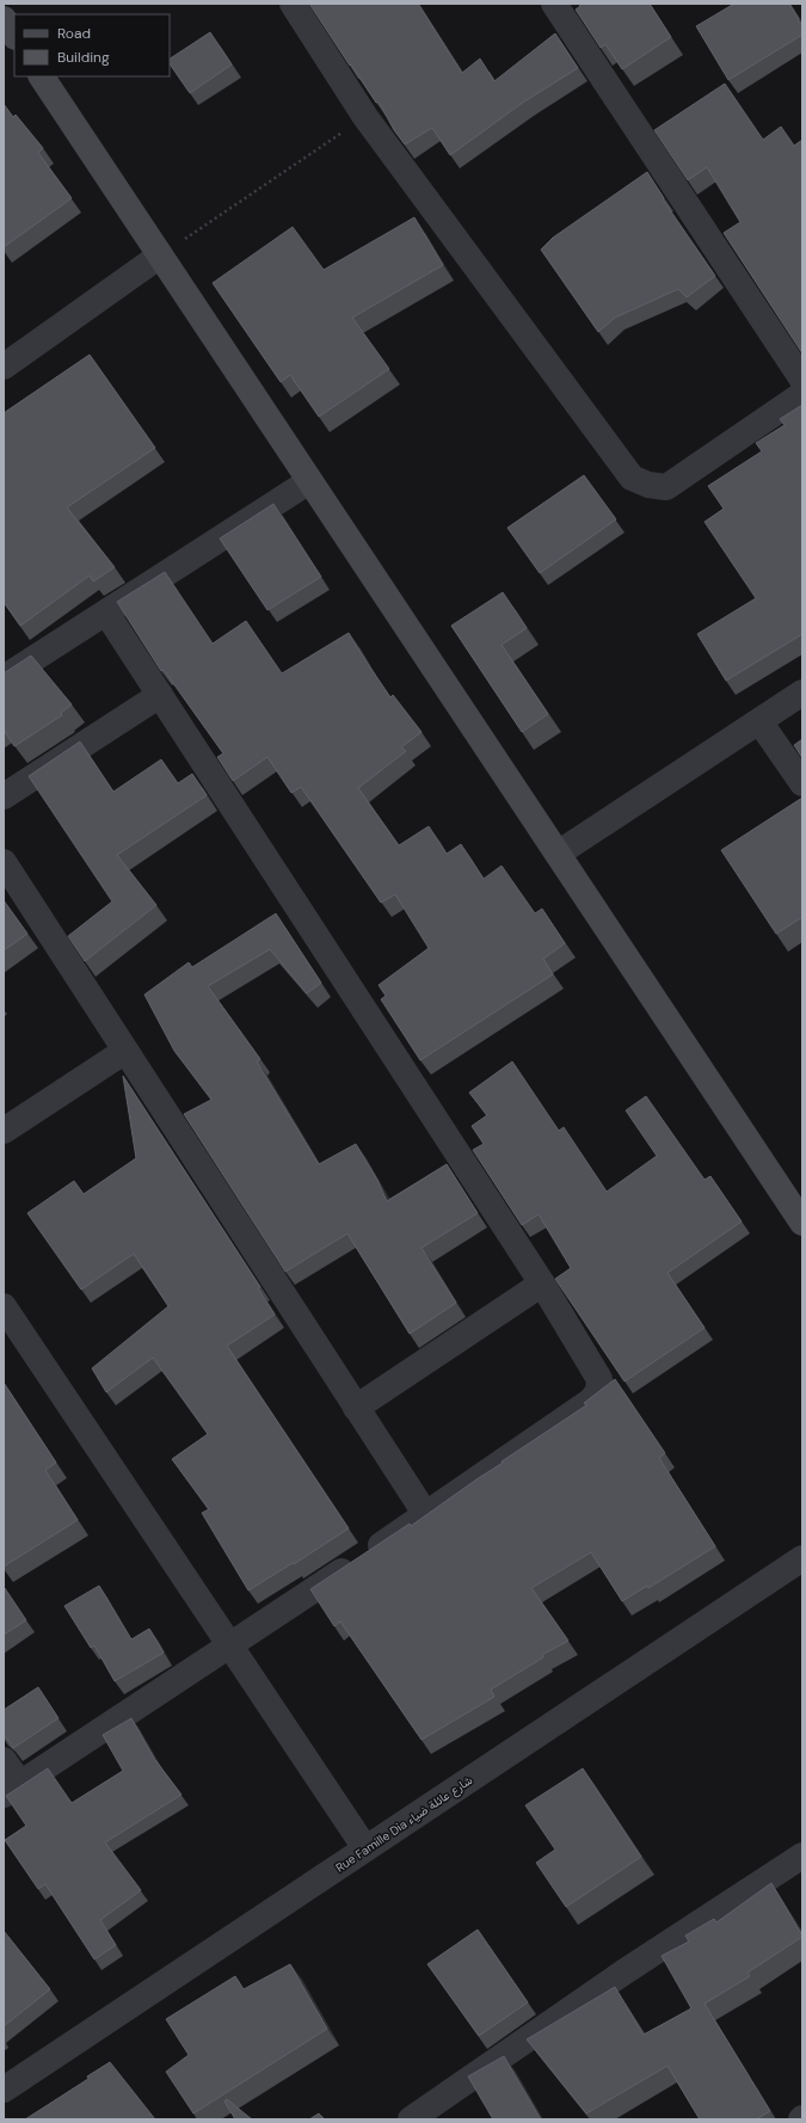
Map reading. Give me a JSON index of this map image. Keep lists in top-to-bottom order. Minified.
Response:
{"streets":{"street":["Rue Famille Dia شارع عائلة ضياء"]},"legend":["Road","Building"]}
